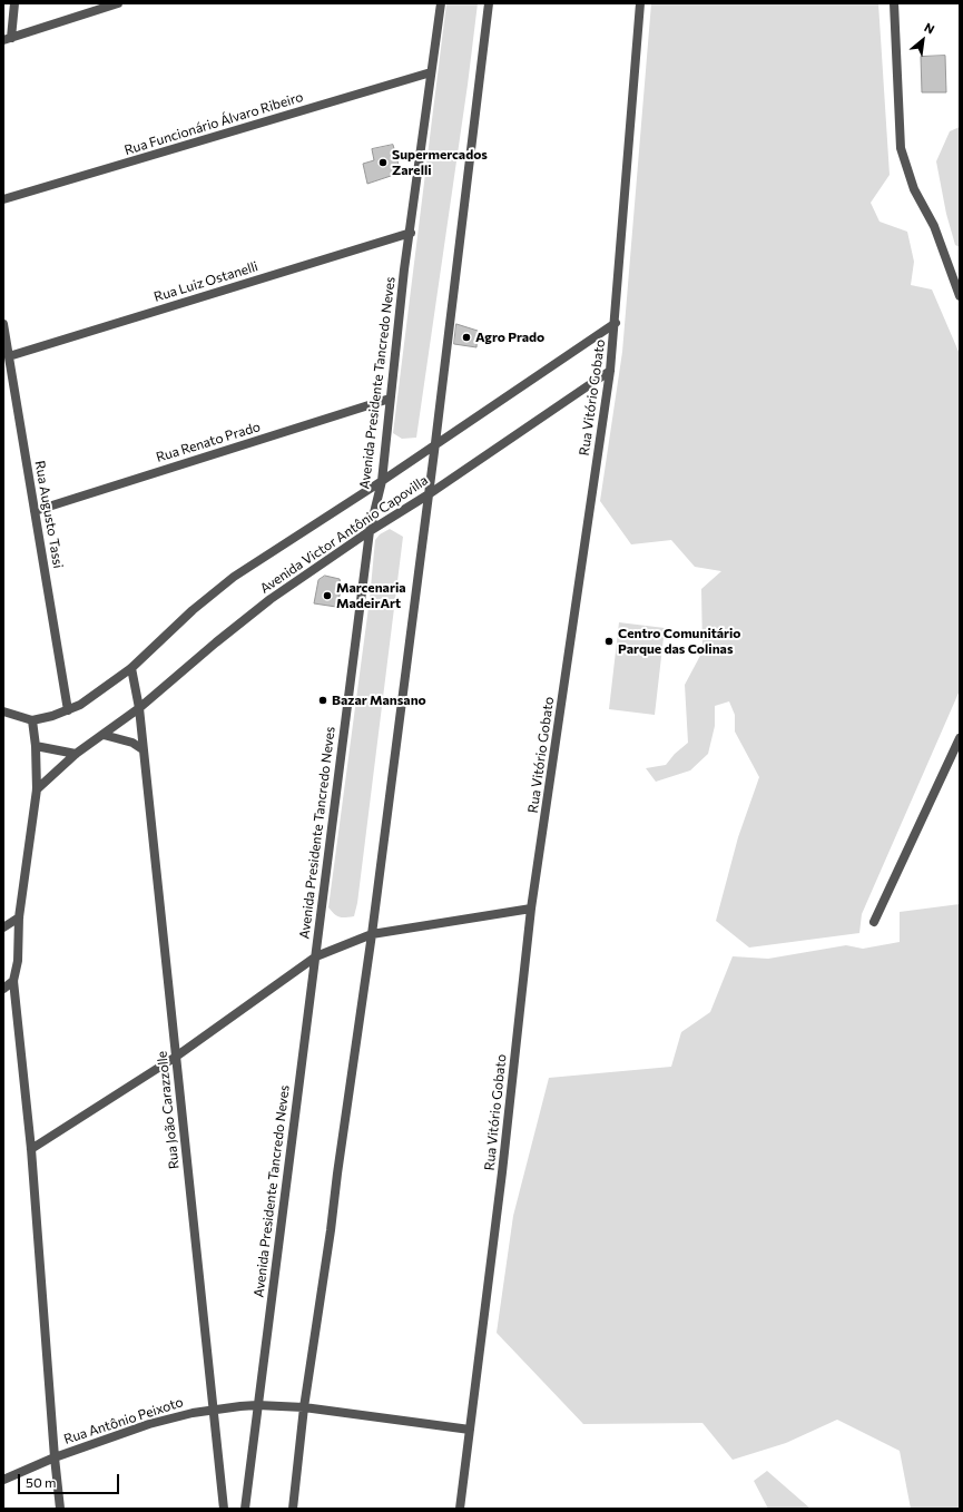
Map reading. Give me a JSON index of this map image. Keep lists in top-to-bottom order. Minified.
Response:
{"streets":{"street":["Rua Funcionário Álvaro Ribeiro","Rua Luiz Ostanelli","Avenida Presidente Tancredo Neves","Rua Vitório Gobato","Rua Renato Prado","Rua Augusto Tassi","Avenida Victor Antônio Capovilla","Rua João Carazzolle","Rua Antônio Peixoto"]},"crossings":[["Rua Funcionário Álvaro Ribeiro","Avenida Presidente Tancredo Neves"],["Rua Luiz Ostanelli","Avenida Presidente Tancredo Neves"],["Rua Luiz Ostanelli","Rua Augusto Tassi"],["Avenida Presidente Tancredo Neves","Rua Renato Prado"],["Avenida Presidente Tancredo Neves","Avenida Victor Antônio Capovilla"],["Avenida Presidente Tancredo Neves","Rua Antônio Peixoto"],["Rua Vitório Gobato","Avenida Victor Antônio Capovilla"],["Rua Vitório Gobato","Rua Antônio Peixoto"],["Rua Renato Prado","Rua Augusto Tassi"],["Rua Augusto Tassi","Avenida Victor Antônio Capovilla"],["Avenida Victor Antônio Capovilla","Rua João Carazzolle"],["Rua João Carazzolle","Rua Antônio Peixoto"]],"places":["Supermercados Zarelli","Agro Prado","Marcenaria MadeirArt","Centro Comunitário Parque das Colinas","Bazar Mansano"],"scale_bar":"50 m","north":"top right"}
